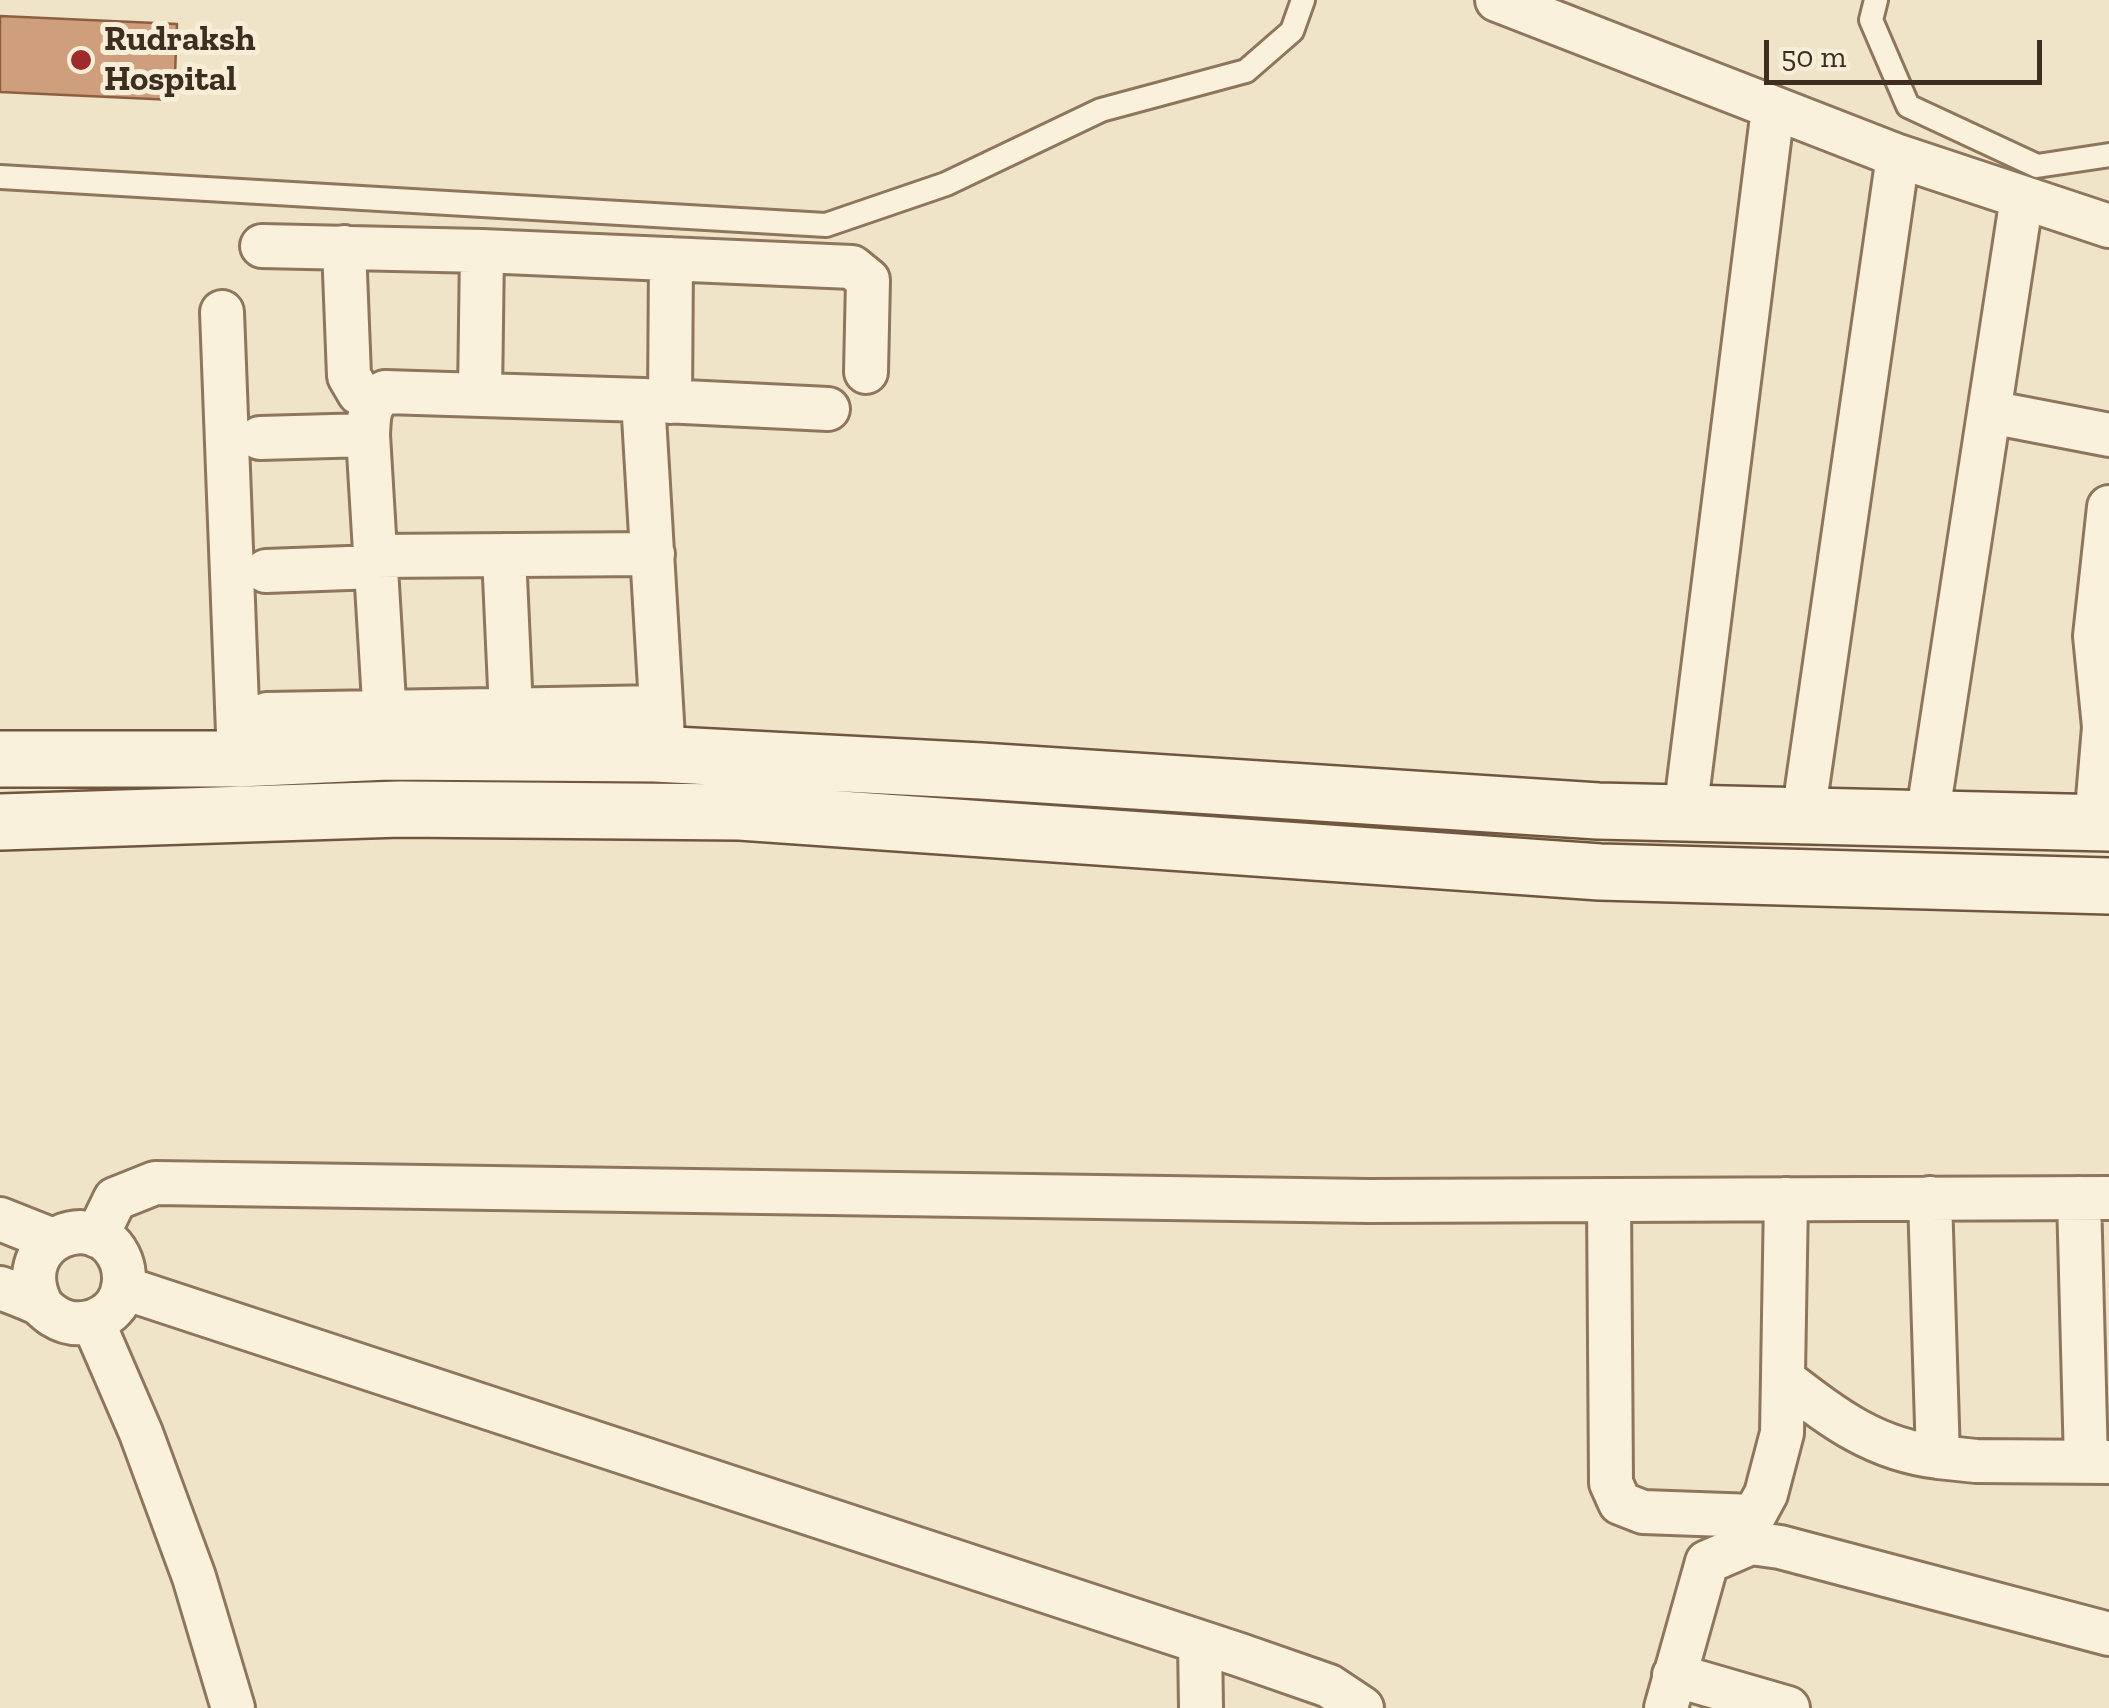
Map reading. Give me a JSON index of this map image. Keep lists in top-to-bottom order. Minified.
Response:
{"places":["Rudraksh Hospital"],"scale_bar":"50 m"}
